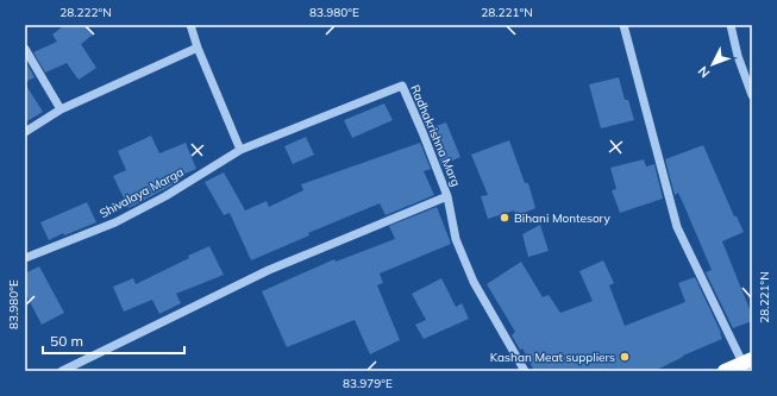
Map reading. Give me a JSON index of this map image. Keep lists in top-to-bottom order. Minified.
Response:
{"streets":{"street":["Radhakrishna Marg","Shivalaya Marga"]},"crossings":[["Radhakrishna Marg","Shivalaya Marga"]],"places":["Bihani Montesory","Kashan Meat suppliers"],"scale_bar":"50 m","north":"bottom left","coordinates":["28.222°N","83.980°E","28.221°N","83.979°E"]}
